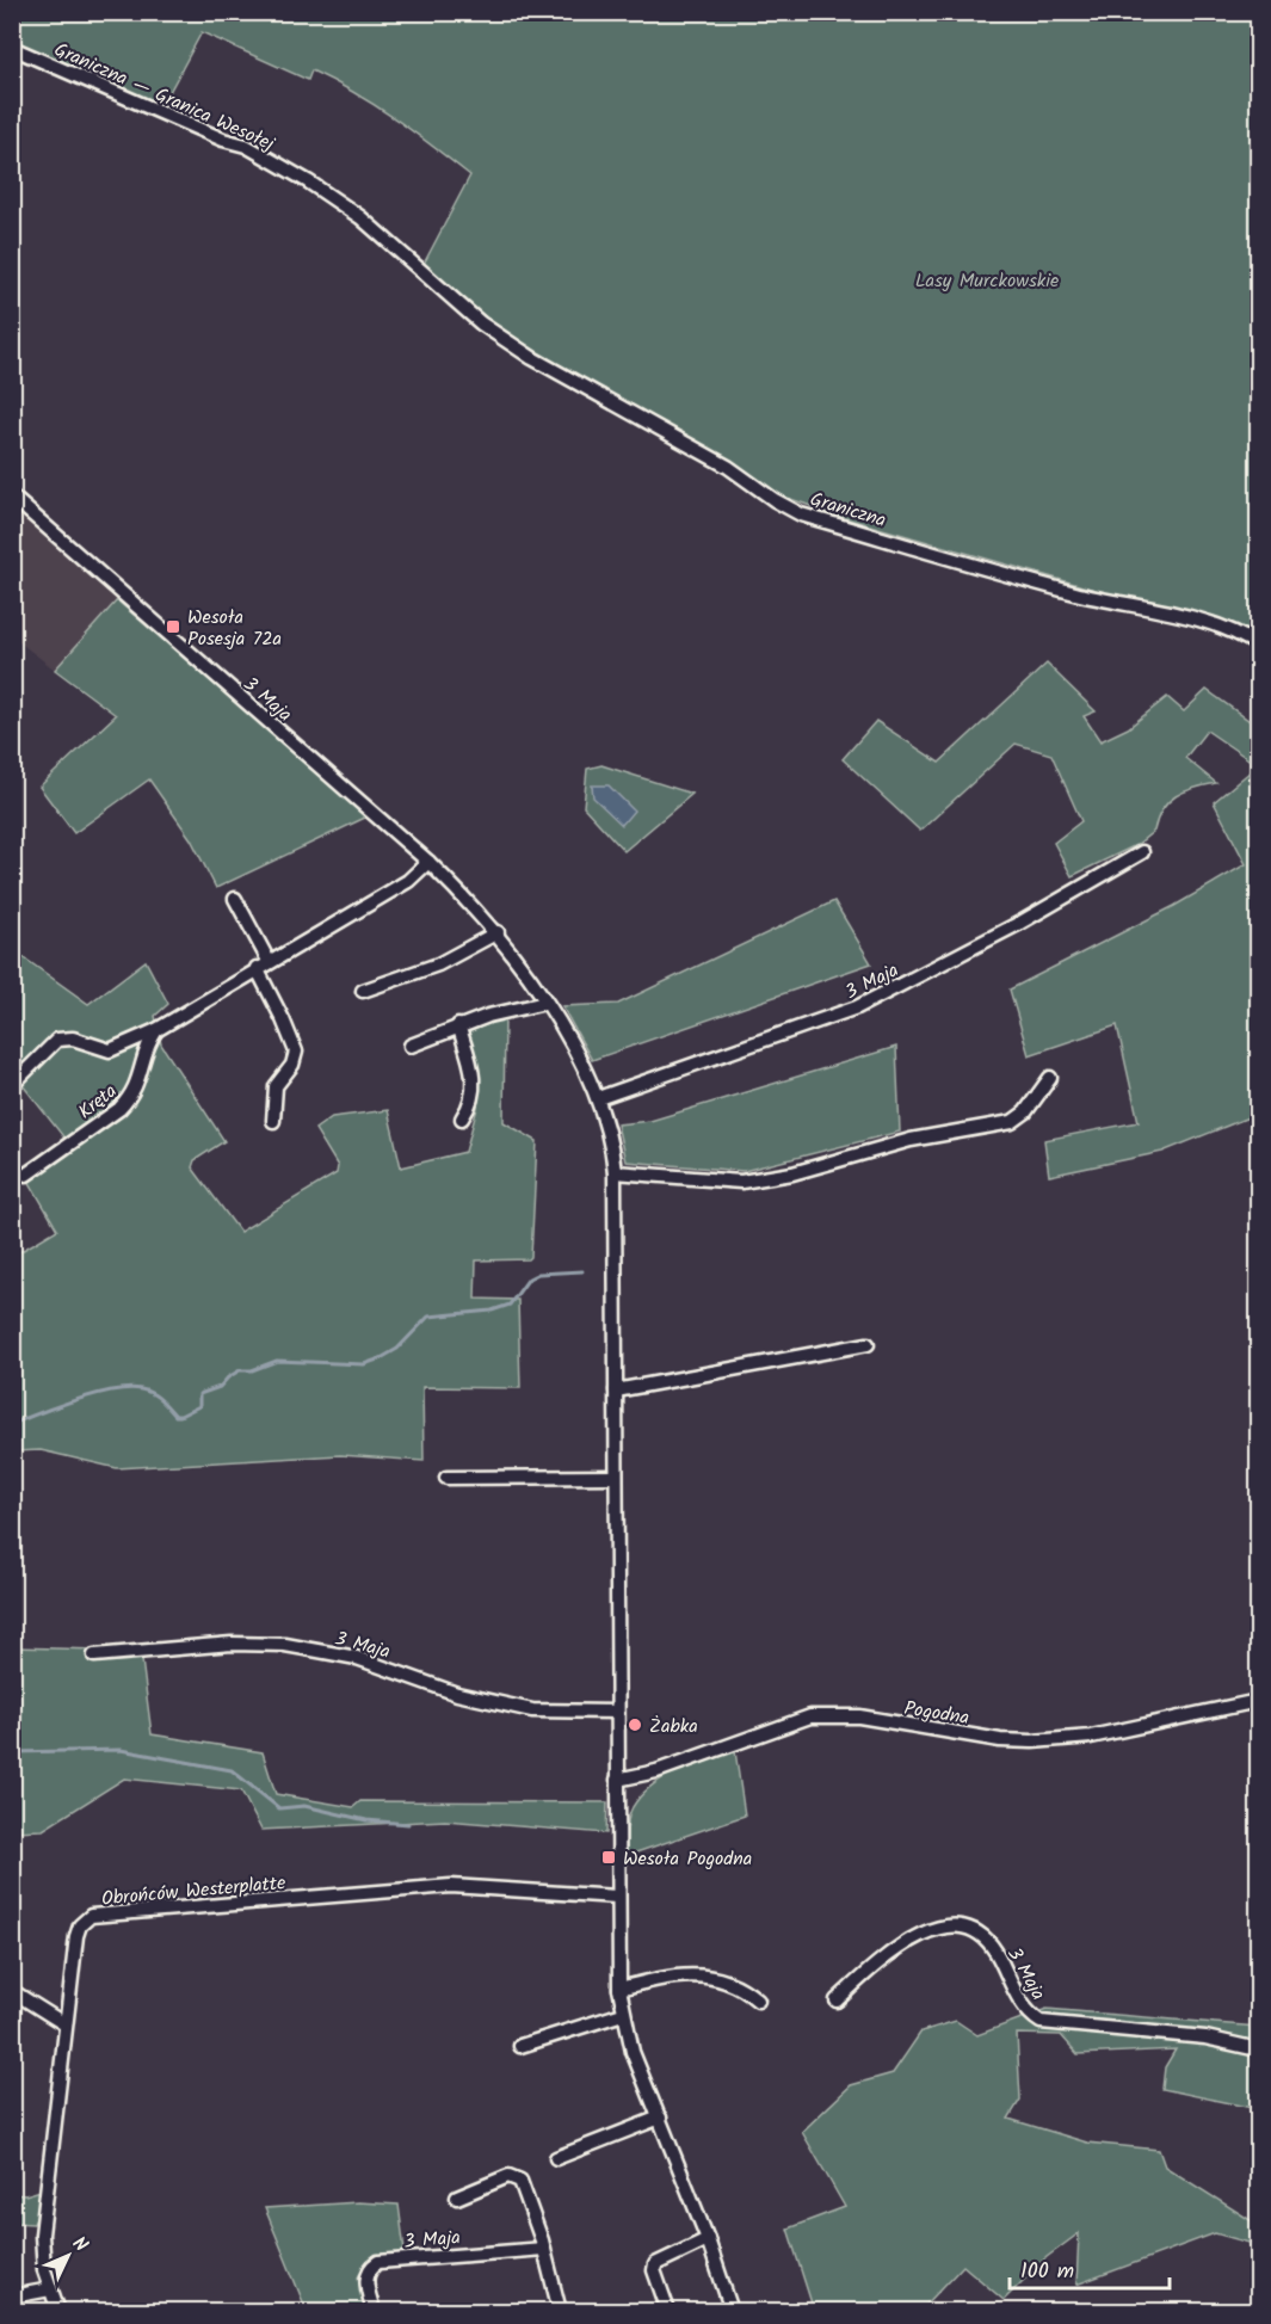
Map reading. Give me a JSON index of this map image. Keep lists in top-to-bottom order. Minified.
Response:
{"streets":{"street":["Graniczna — Granica Wesołej","Graniczna","3 Maja","Kręta","Pogodna","Obrońców Westerplatte"]},"crossings":[["Graniczna — Granica Wesołej","Graniczna"],["3 Maja","Kręta"],["3 Maja","Pogodna"],["3 Maja","Obrońców Westerplatte"]],"parks":["Lasy Murckowskie"],"places":{"transit":["Wesoła Posesja 72a","Wesoła Pogodna"],"other":["Żabka"]},"scale_bar":"100 m","north":"top right"}
